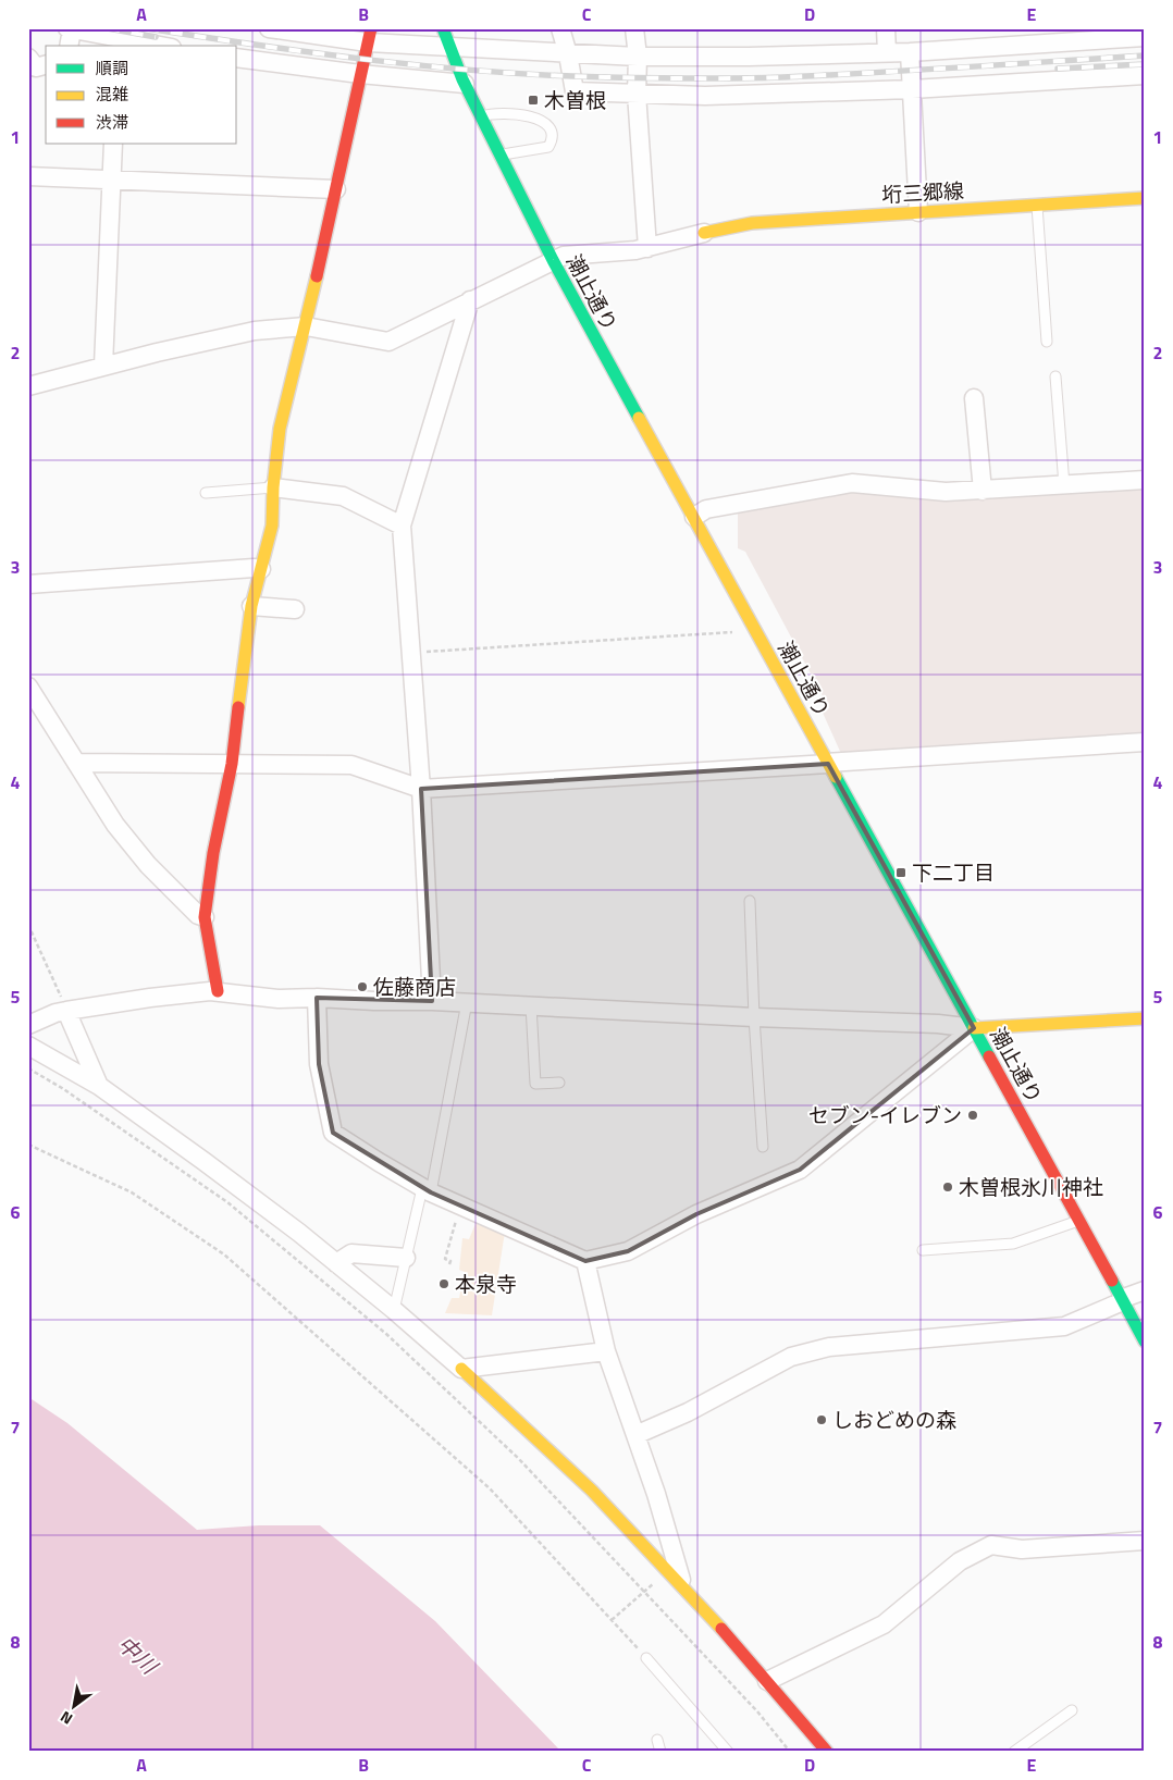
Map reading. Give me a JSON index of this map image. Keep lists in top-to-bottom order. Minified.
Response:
{"streets":{"street":["垳三郷線","潮止通り"]},"water":["中川"],"places":{"transit":["木曽根","下二丁目"],"other":["佐藤商店","セブン-イレブン","木曽根氷川神社","本泉寺","しおどめの森"]},"legend":["順調","混雑","渋滞"],"north":"bottom left","grid":{"columns":["A","B","C","D","E"],"rows":["1","2","3","4","5","6","7","8"]}}
